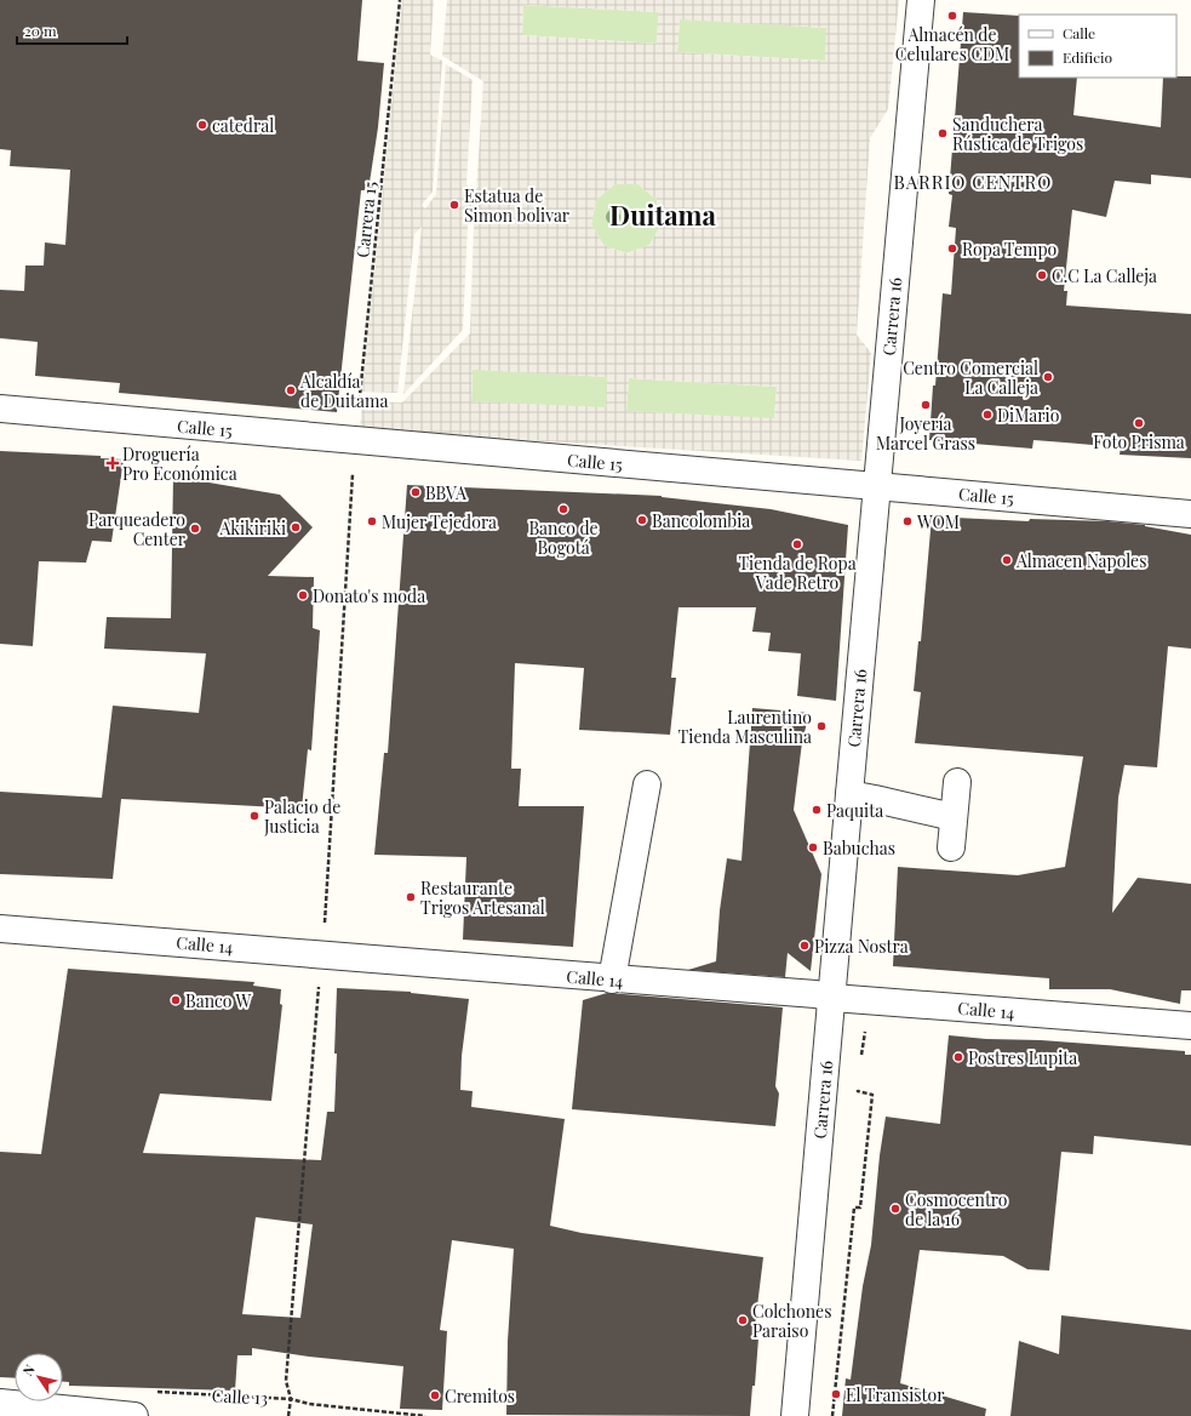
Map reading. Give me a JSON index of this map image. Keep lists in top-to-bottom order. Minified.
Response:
{"streets":{"street":["Carrera 16","Calle 15","Calle 14"],"path":["Carrera 15","Calle 13"]},"crossings":[["Carrera 15","Calle 15"],["Carrera 16","Calle 15"],["Carrera 16","Calle 14"]],"districts":["BARRIO CENTRO","Duitama"],"places":{"other":["Almacén de Celulares CDM","catedral","Sanduchera Rústica de Trigos","Estatua de Simon bolivar","Ropa Tempo","C.C La Calleja","Centro Comercial La Calleja","Alcaldía de Duitama","Joyería Marcel Grass","DiMario","Foto Prisma","BBVA","Banco de Bogotá","Bancolombia","Mujer Tejedora","WOM","Akikiriki","Parqueadero Center","Tienda de Ropa Vade Retro","Almacen Napoles","Donato's moda","Laurentino Tienda Masculina","Paquita","Palacio de Justicia","Babuchas","Restaurante Trigos Artesanal","Pizza Nostra","Banco W","Postres Lupita","Cosmocentro de la 16","Colchones Paraiso","El Transistor","Cremitos"],"health":["Droguería Pro Económica"]},"legend":["Calle","Edificio"],"scale_bar":"20 m","north":"top left"}
